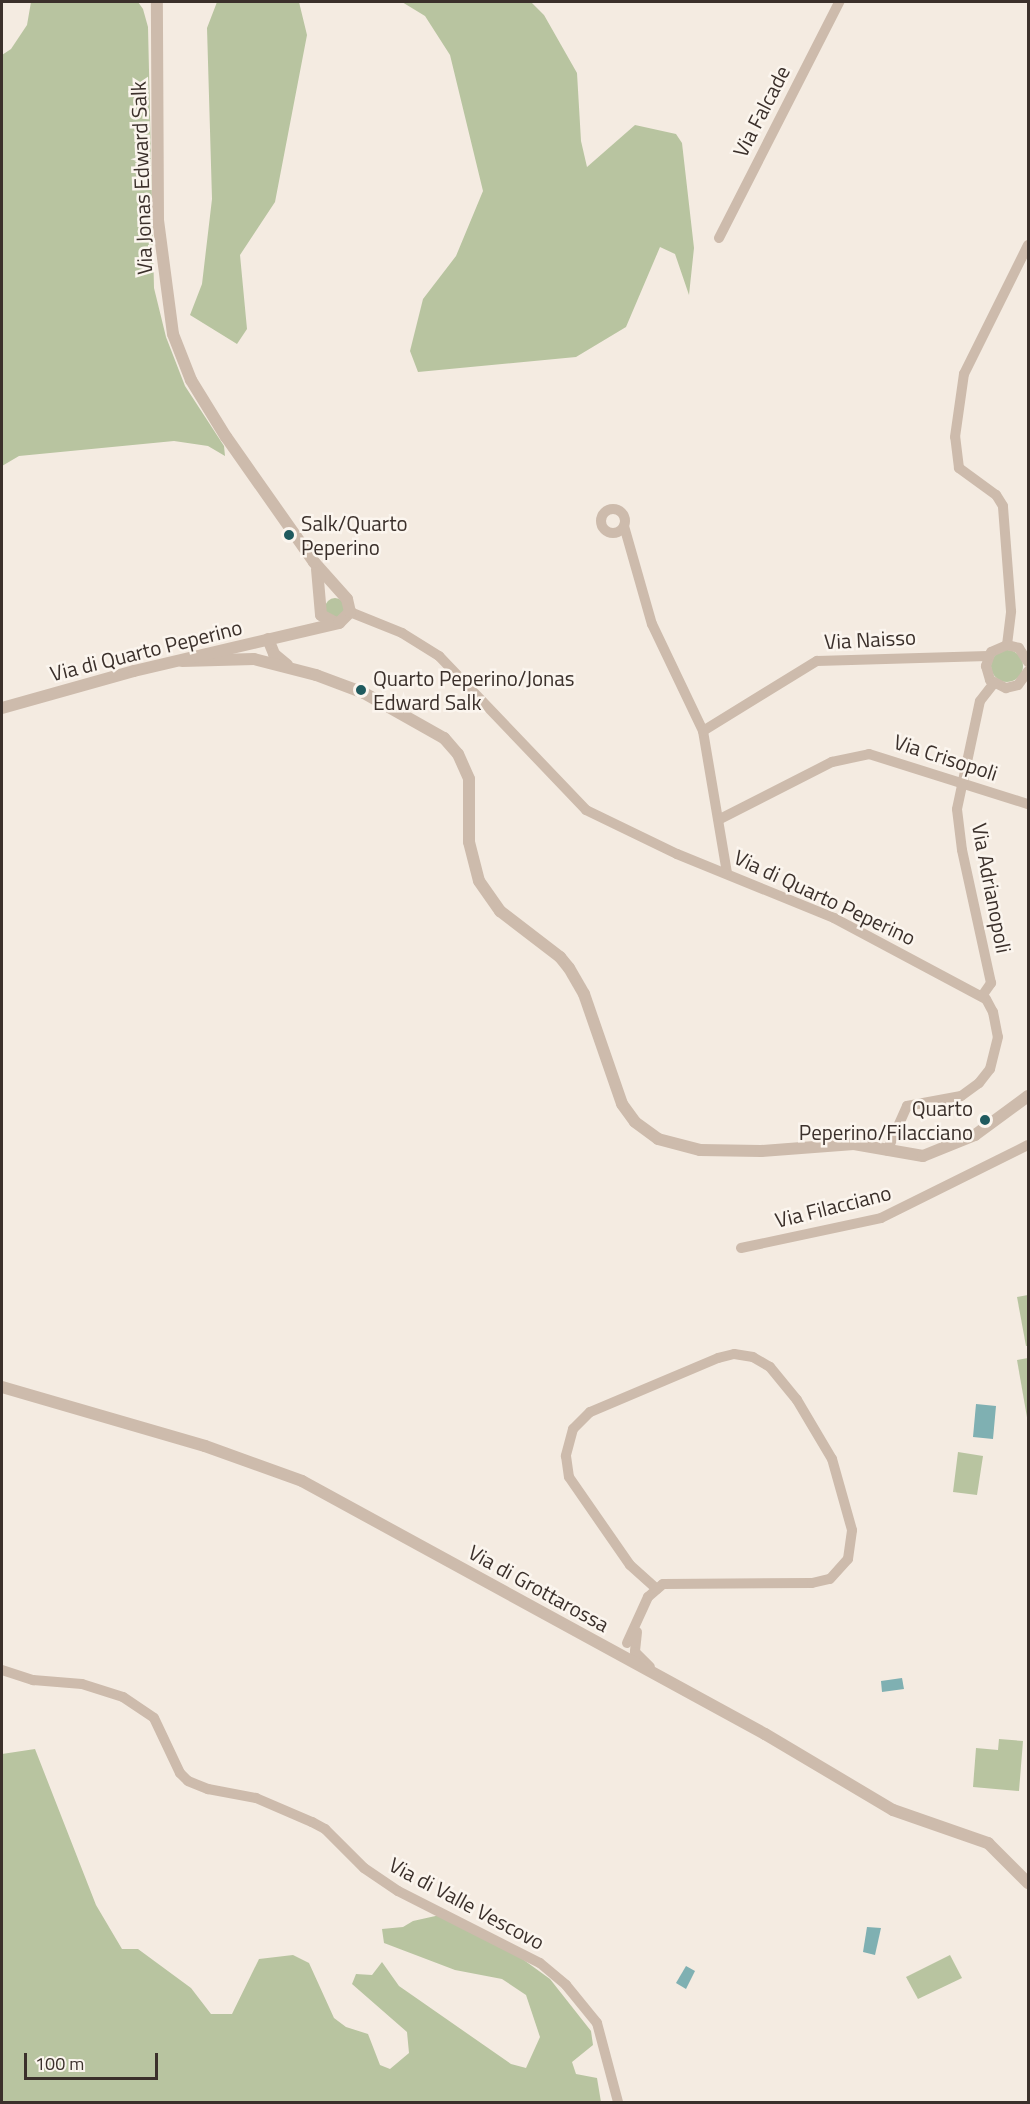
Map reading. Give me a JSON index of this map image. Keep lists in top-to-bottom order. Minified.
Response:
{"streets":{"street":["Via Falcade","Via Jonas Edward Salk","Via Naisso","Via di Quarto Peperino","Via Crisopoli","Via Adrianopoli","Via Filacciano","Via di Grottarossa","Via di Valle Vescovo"]},"crossings":[["Via Jonas Edward Salk","Via di Quarto Peperino"],["Via di Quarto Peperino","Via Adrianopoli"],["Via Crisopoli","Via Adrianopoli"]],"places":["Salk/Quarto Peperino","Quarto Peperino/Jonas Edward Salk","Quarto Peperino/Filacciano"],"scale_bar":"100 m"}
